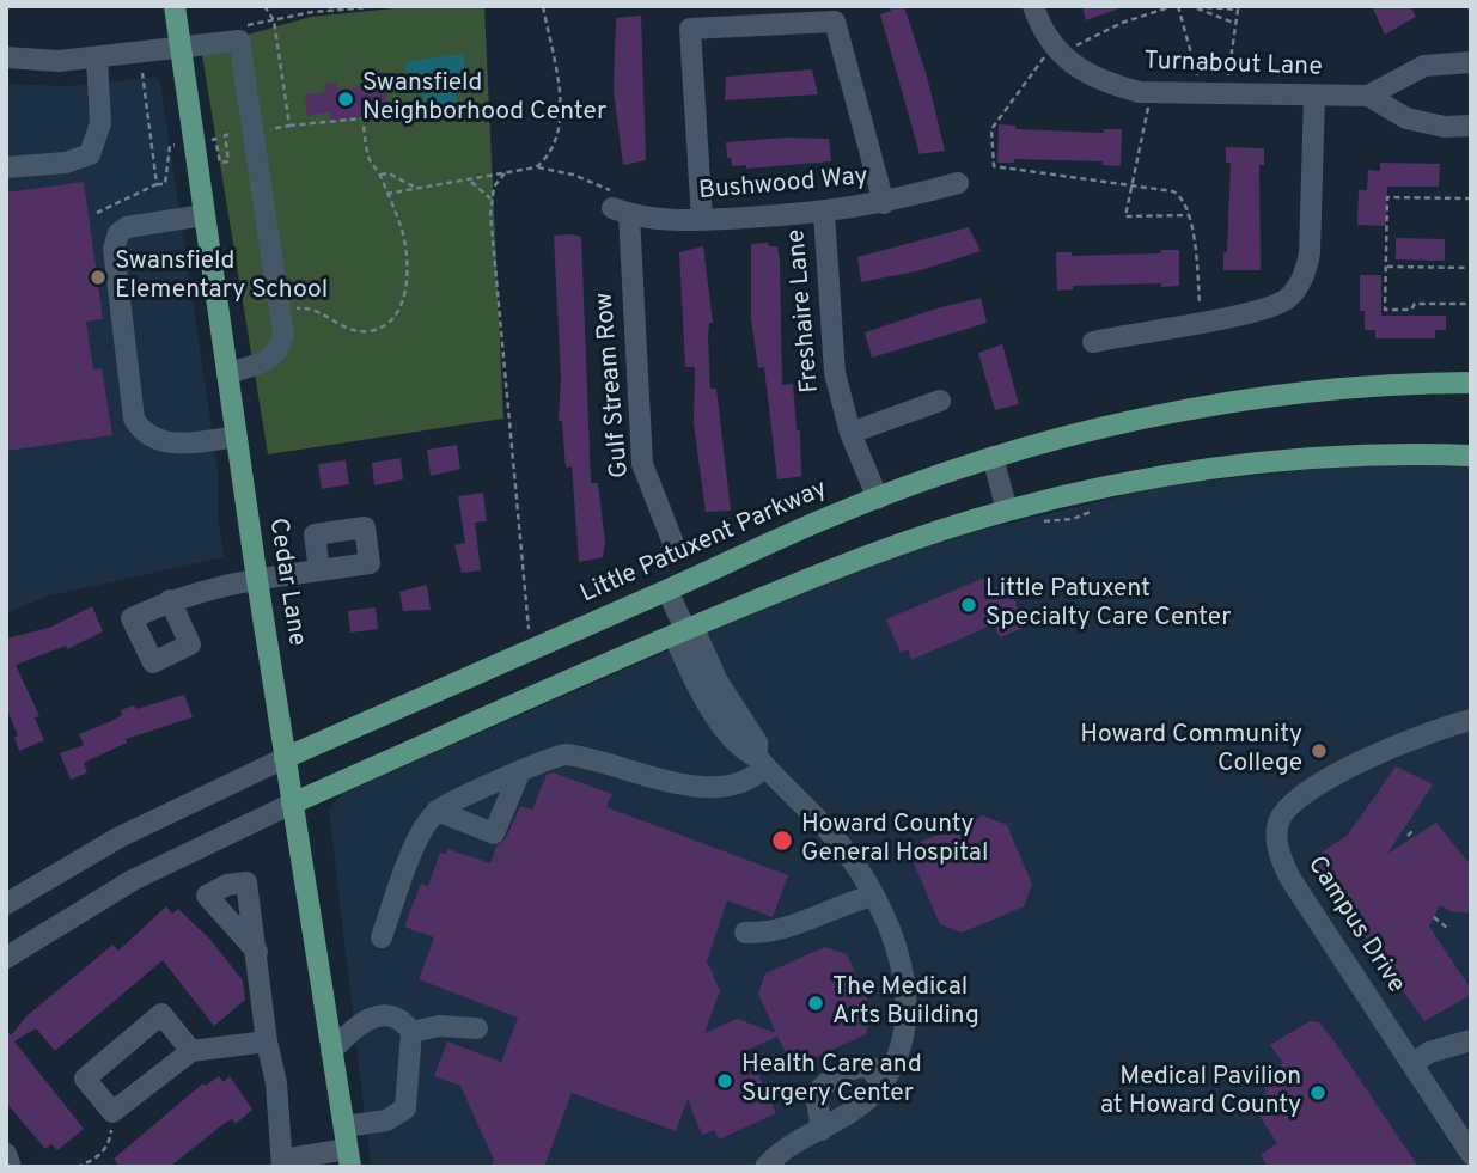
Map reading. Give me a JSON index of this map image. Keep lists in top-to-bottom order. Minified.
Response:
{"streets":{"main road":["Little Patuxent Parkway","Cedar Lane"],"street":["Turnabout Lane","Bushwood Way","Freshaire Lane","Gulf Stream Row","Campus Drive"]},"crossings":[["Bushwood Way","Freshaire Lane"],["Bushwood Way","Gulf Stream Row"],["Freshaire Lane","Little Patuxent Parkway"],["Little Patuxent Parkway","Cedar Lane"]],"places":["Swansfield Neighborhood Center","Swansfield Elementary School","Little Patuxent Specialty Care Center","Howard Community College","Howard County General Hospital","The Medical Arts Building","Health Care and Surgery Center","Medical Pavilion at Howard County"]}
